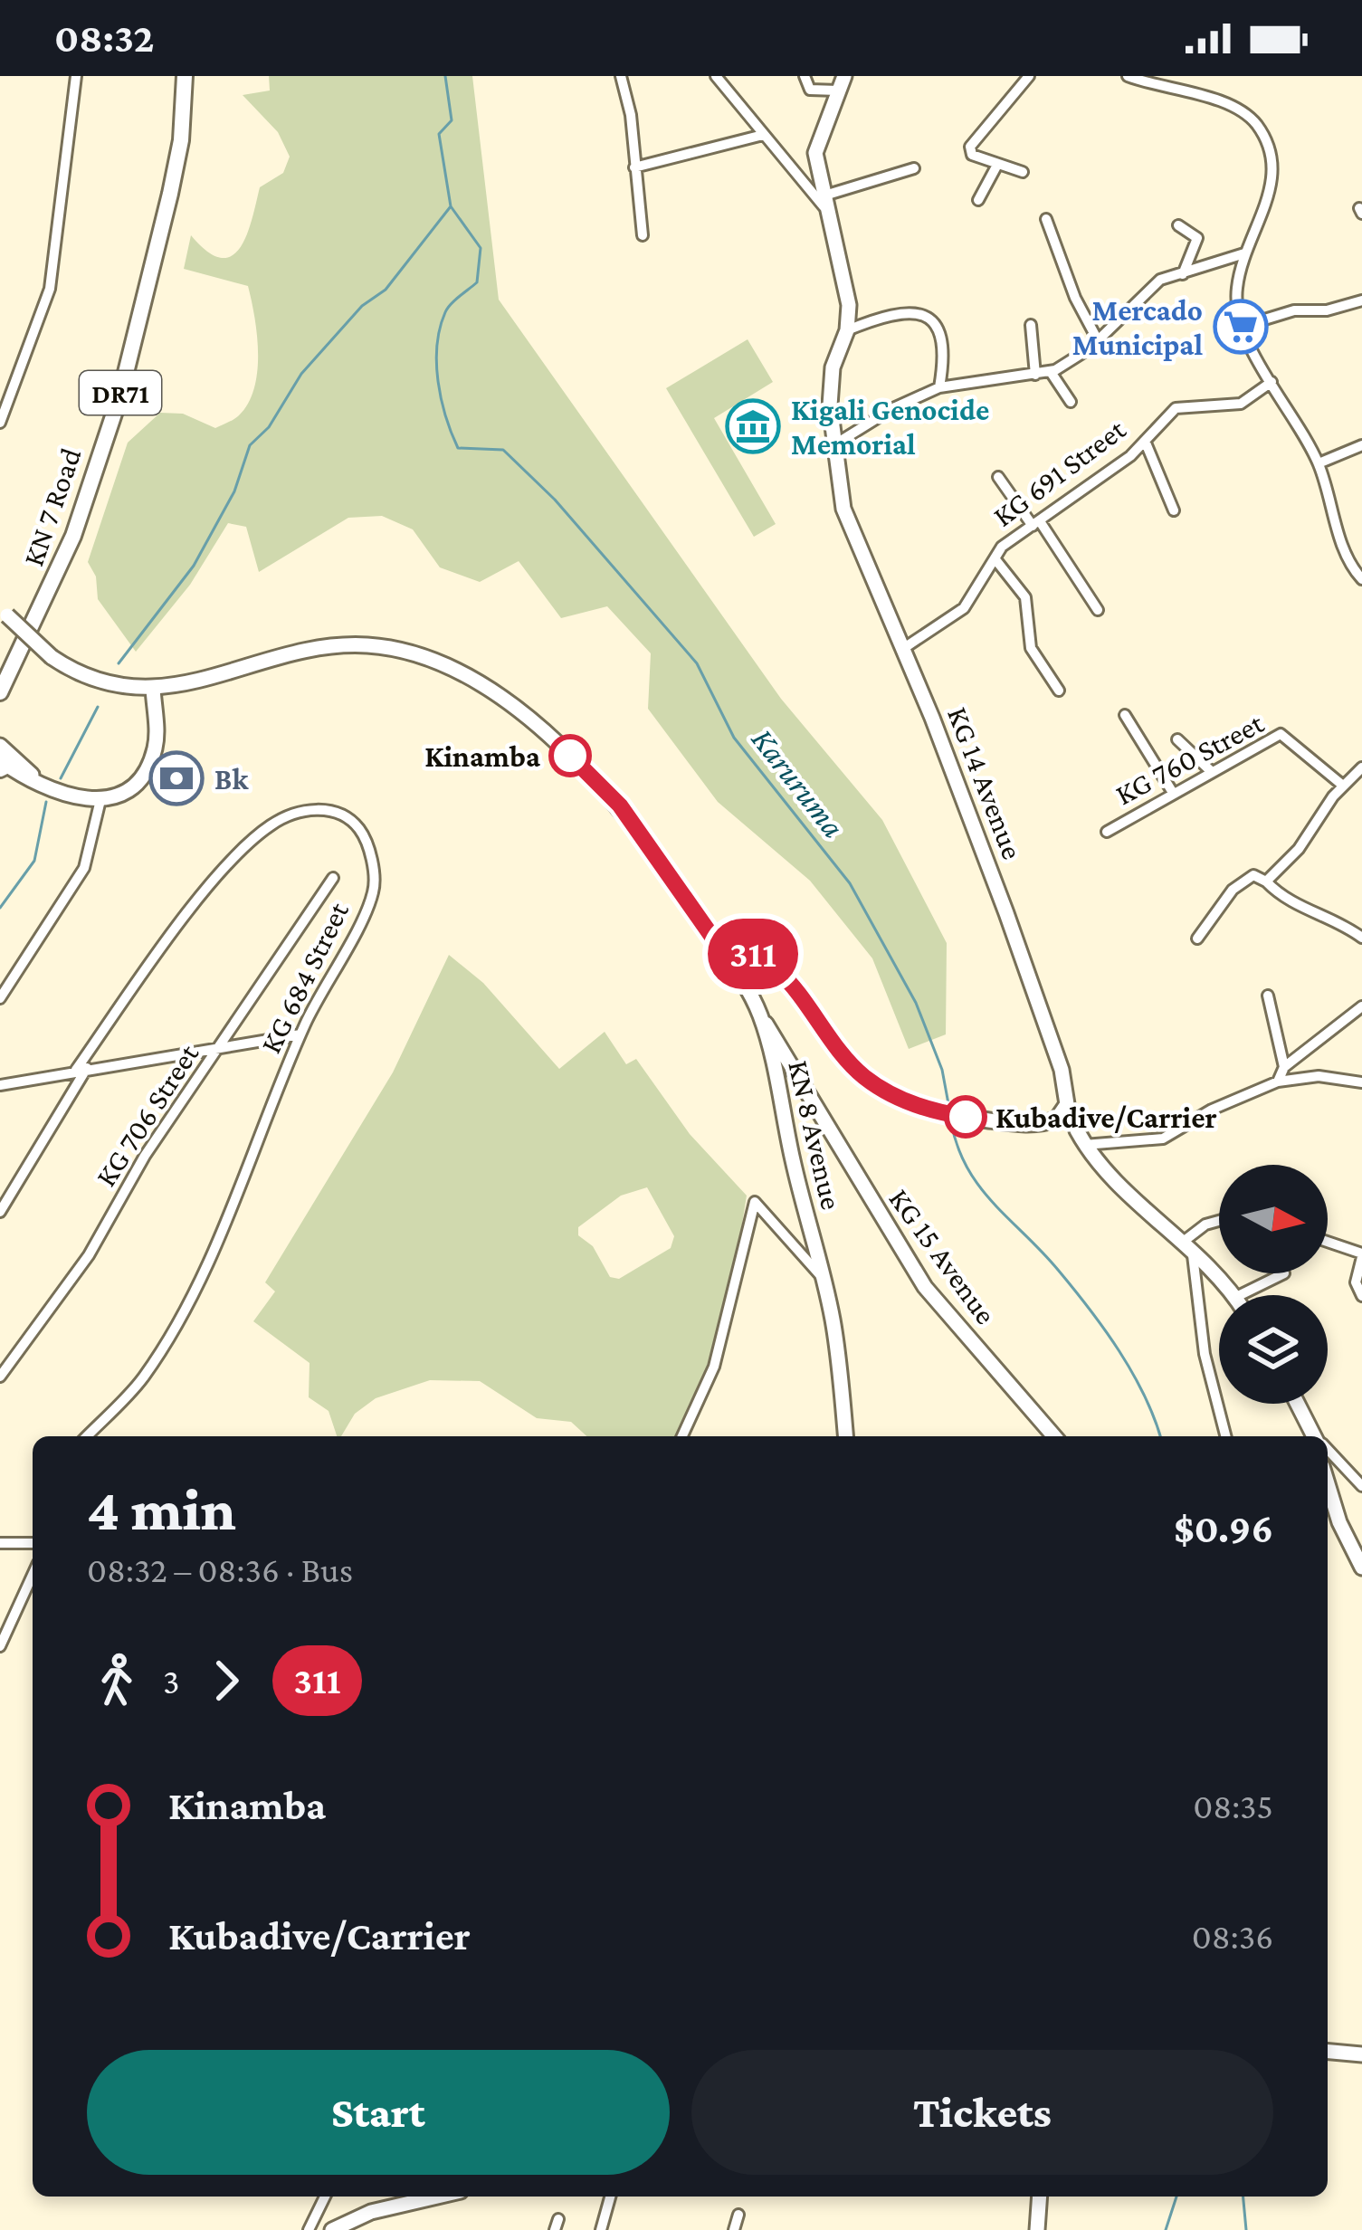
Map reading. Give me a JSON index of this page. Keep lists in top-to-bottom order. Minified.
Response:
{"streets":{"main road":["DR71","KN 7 Road","KG 14 Avenue","KN 8 Avenue","KG 15 Avenue"],"street":["KG 691 Street","KG 760 Street","KG 684 Street","KG 706 Street"]},"crossings":[["KG 691 Street","KG 14 Avenue"],["KN 8 Avenue","KG 15 Avenue"]],"water":["Karuruma"],"places":{"supermarket":["Mercado Municipal"],"museum":["Kigali Genocide Memorial"],"other":["Kinamba","Kubadive/Carrier"],"bank":["Bk"]},"lines":["bus line 311"],"north":"right","page":{"status":"08:32","on_map":"311","heading":["4 min","08:32 – 08:36 · Bus","$0.96"],"legs":["3","311"],"list":[{"name":"Kinamba","value":"08:35"},{"name":"Kubadive/Carrier","value":"08:36"}],"buttons":["Start","Tickets"]}}
